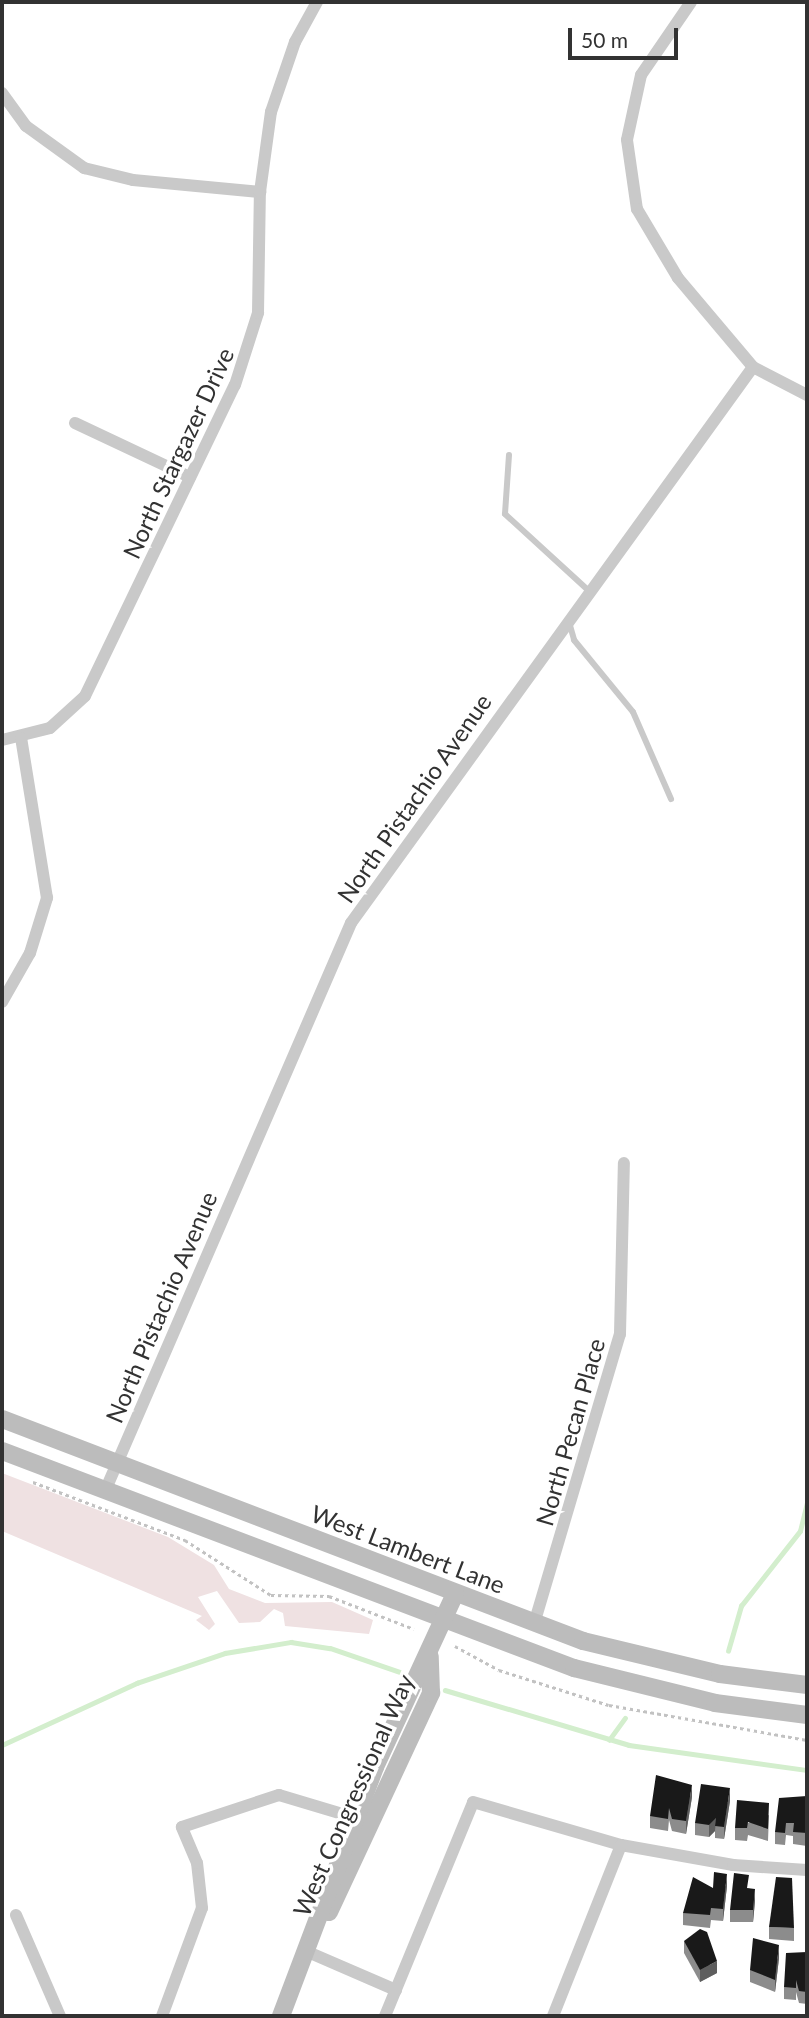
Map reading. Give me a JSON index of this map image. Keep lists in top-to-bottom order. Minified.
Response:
{"streets":{"main road":["West Lambert Lane","West Congressional Way"],"street":["North Stargazer Drive","North Pistachio Avenue","North Pecan Place"]},"crossings":[["North Pistachio Avenue","West Lambert Lane"],["North Pecan Place","West Lambert Lane"],["West Lambert Lane","West Congressional Way"]],"scale_bar":"50 m"}
